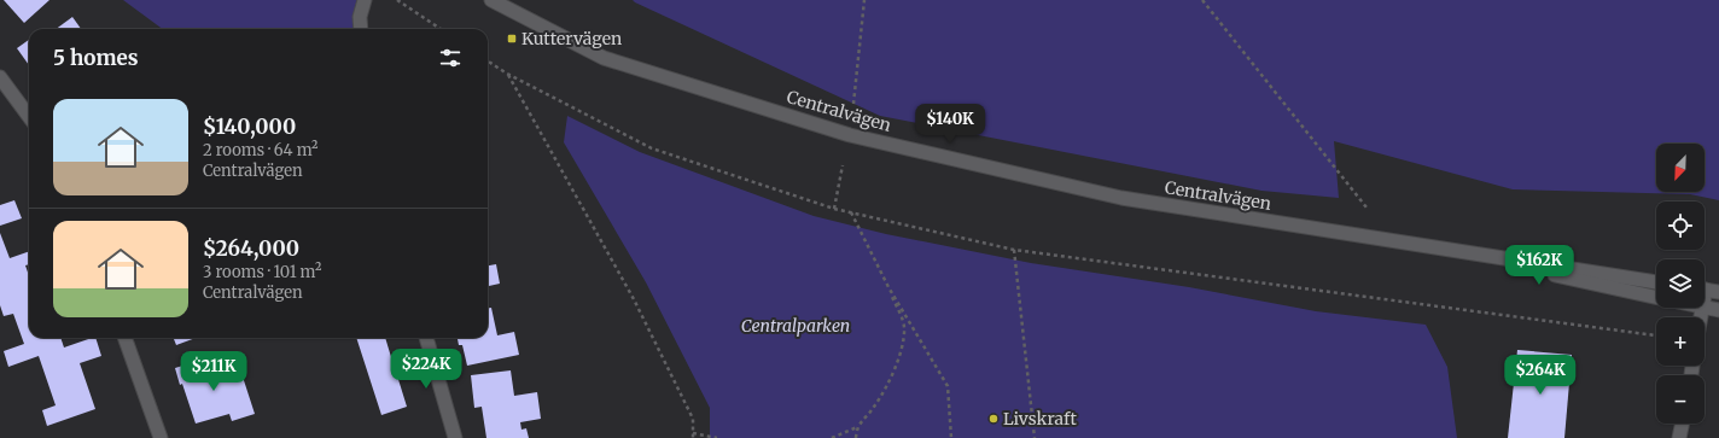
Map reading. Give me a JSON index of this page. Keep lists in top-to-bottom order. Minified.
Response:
{"streets":{"street":["Centralvägen"]},"parks":["Centralparken"],"places":{"transit":["Kuttervägen"],"other":["Livskraft"]},"north":"bottom left","page":{"heading":"5 homes","list":[{"name":"$140,000","note":"2 rooms · 64 m² · Centralvägen"},{"name":"$264,000","note":"3 rooms · 101 m² · Centralvägen"}],"price":["$140K","$162K","$224K","$211K","$264K"],"map_buttons":["+","−"]}}
